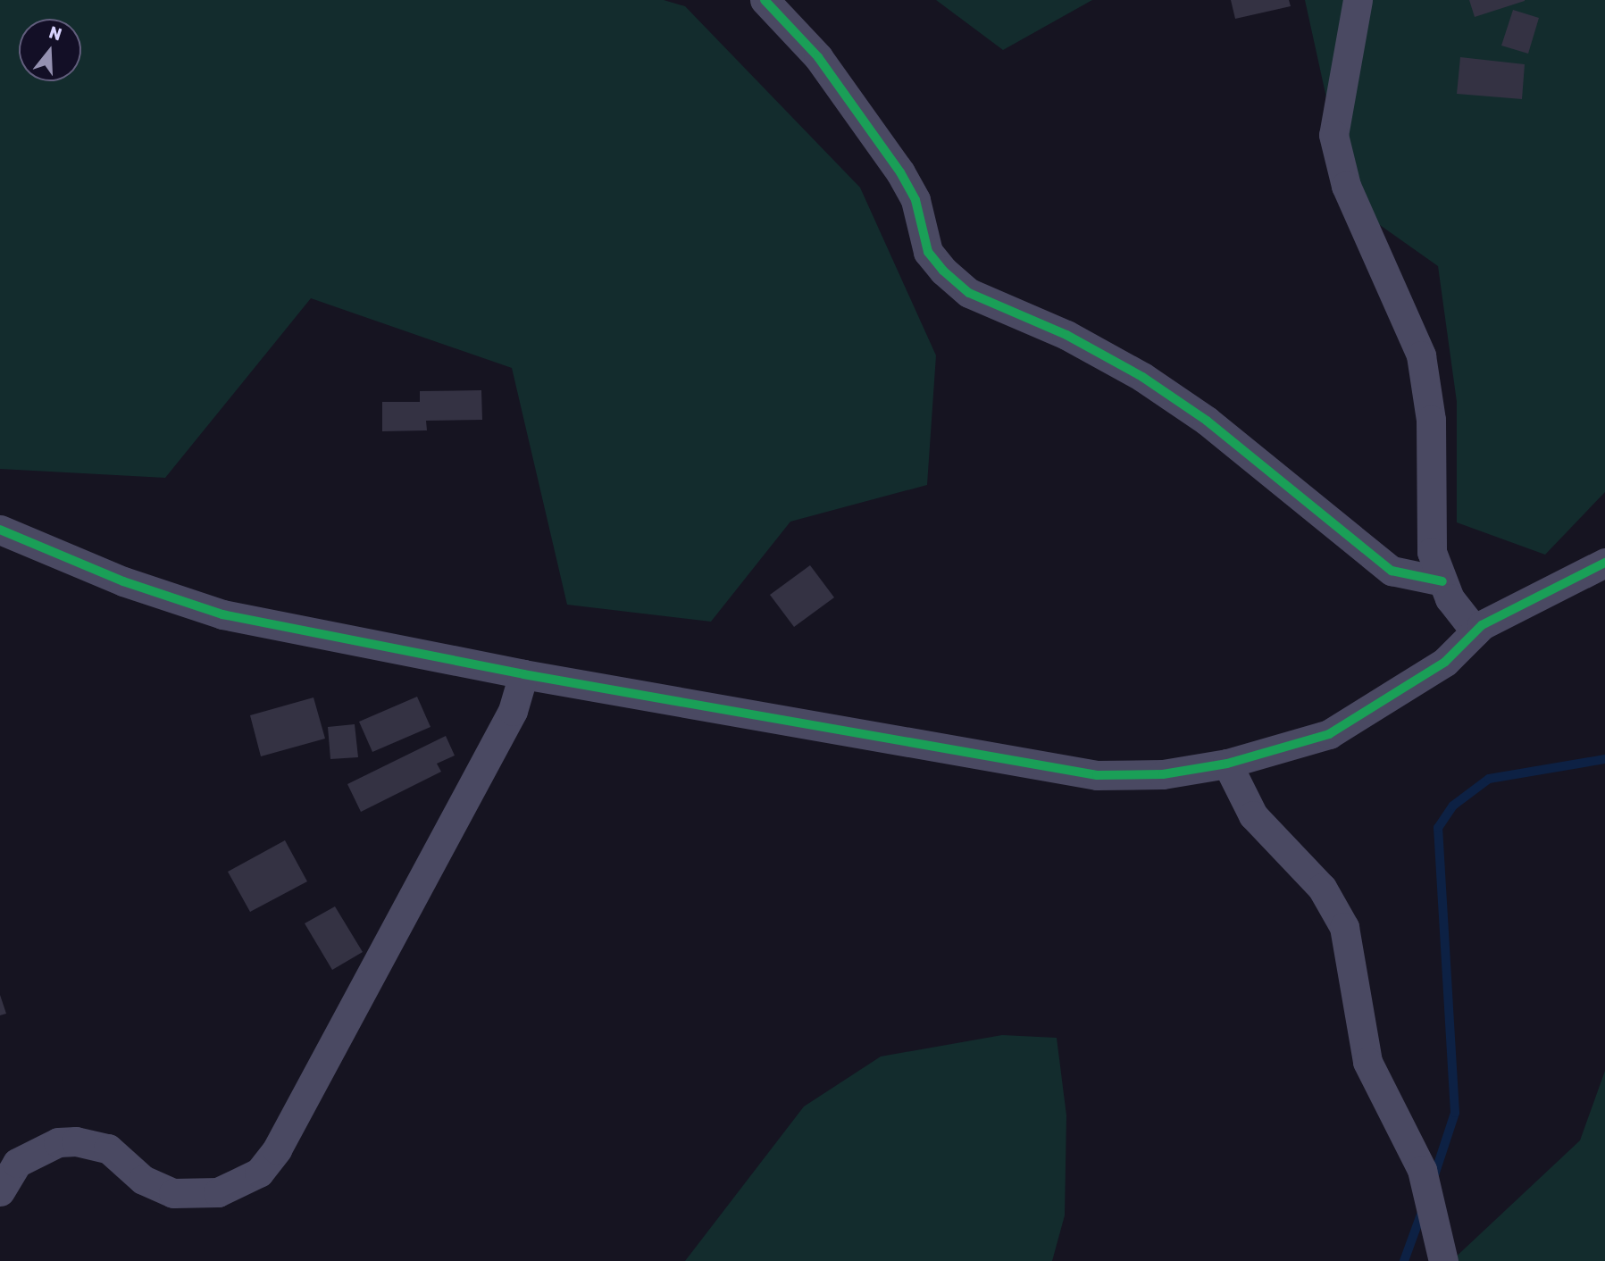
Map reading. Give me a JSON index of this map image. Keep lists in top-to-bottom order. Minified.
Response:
{"north":"top"}
